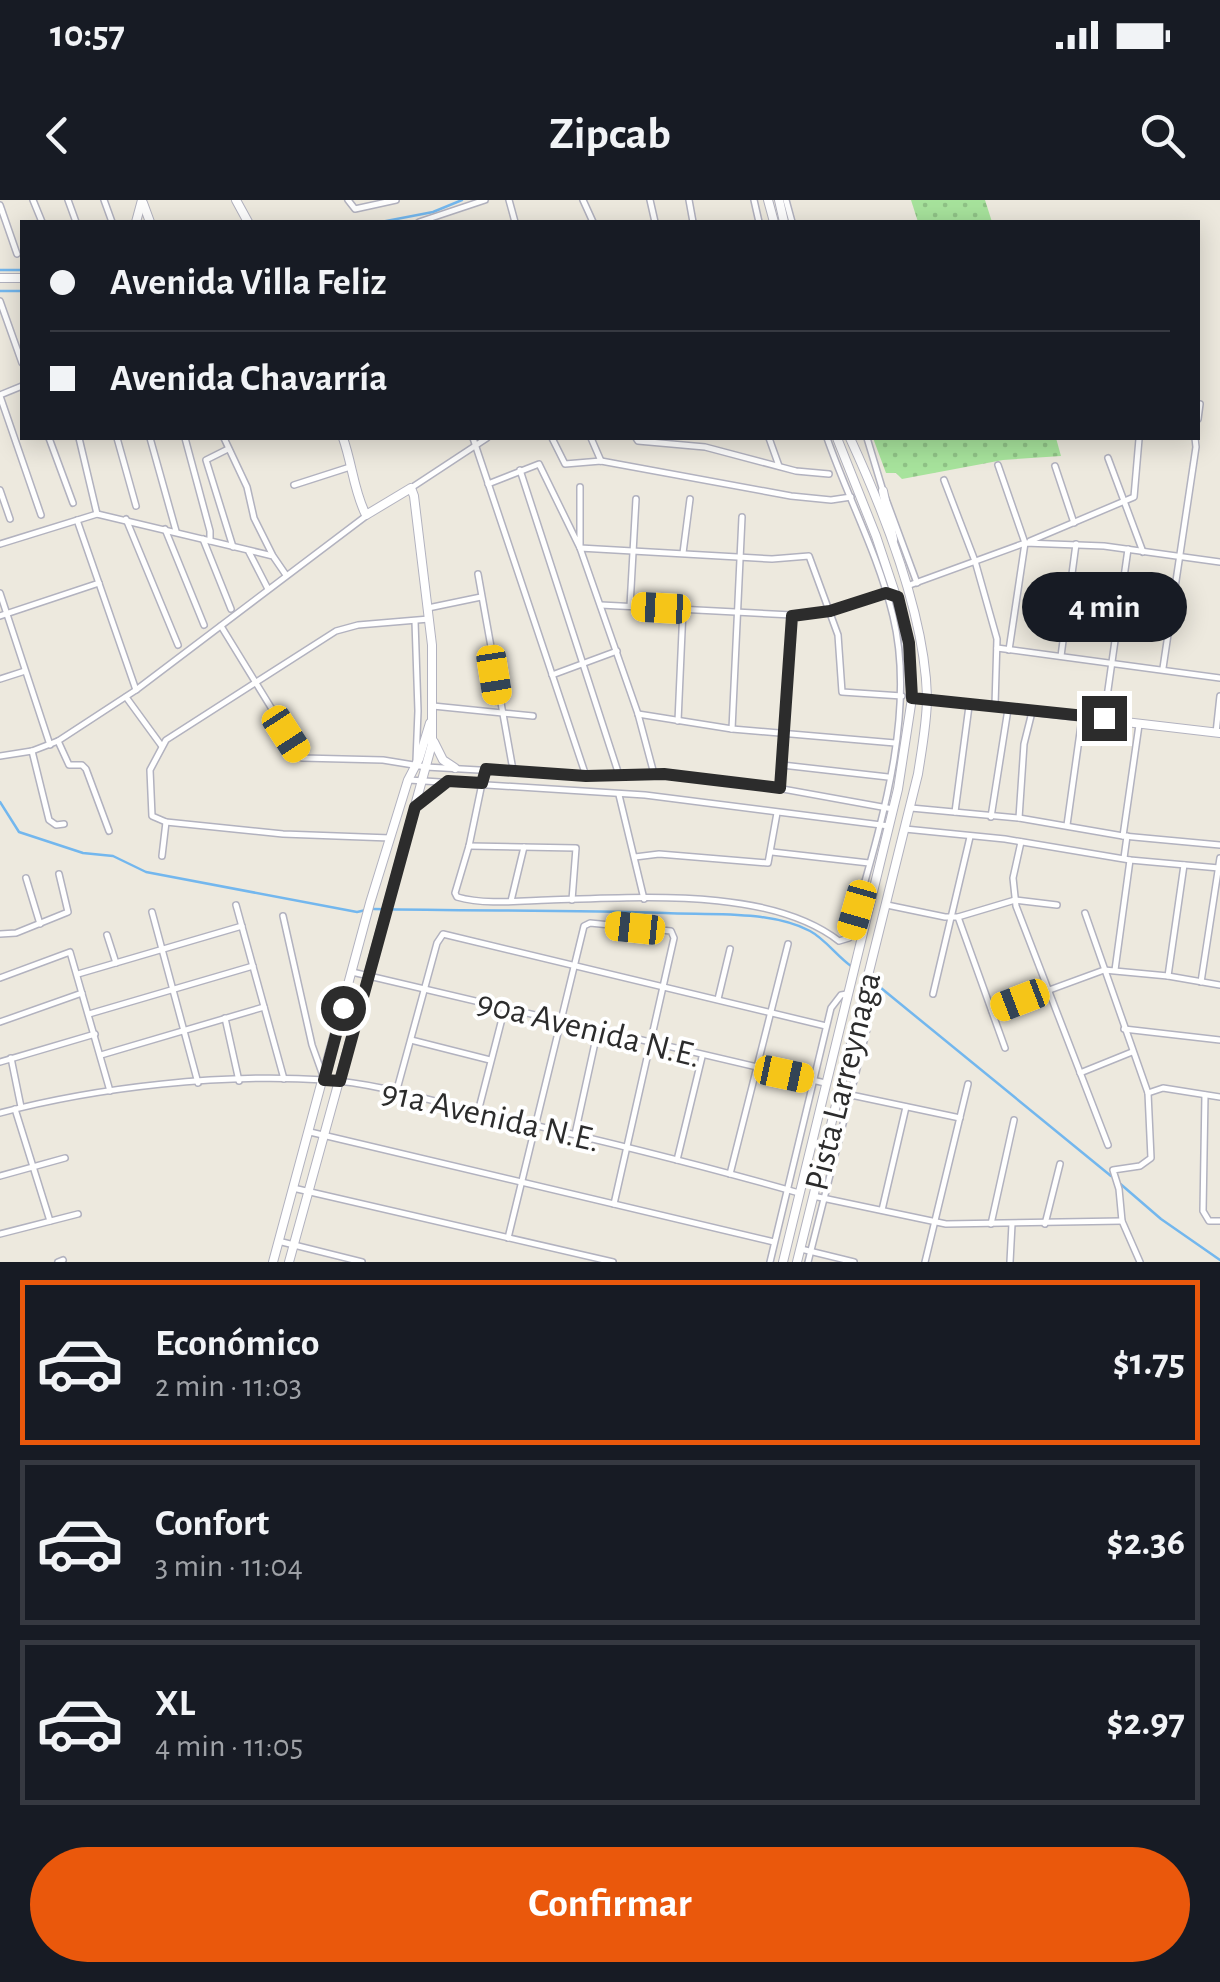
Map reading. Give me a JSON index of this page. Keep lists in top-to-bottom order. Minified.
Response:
{"streets":{"street":["90a Avenida N.E.","Pista Larreynaga","91a Avenida N.E."]},"crossings":[["90a Avenida N.E.","Pista Larreynaga"],["Pista Larreynaga","91a Avenida N.E."]],"page":{"status":"10:57","header":"Zipcab","banner":["Avenida Villa Feliz","Avenida Chavarría"],"bubble":"4 min","list":[{"name":"Económico","note":"2 min · 11:03","value":"$1.75"},{"name":"Confort","note":"3 min · 11:04","value":"$2.36"},{"name":"XL","note":"4 min · 11:05","value":"$2.97"}],"buttons":"Confirmar"}}
